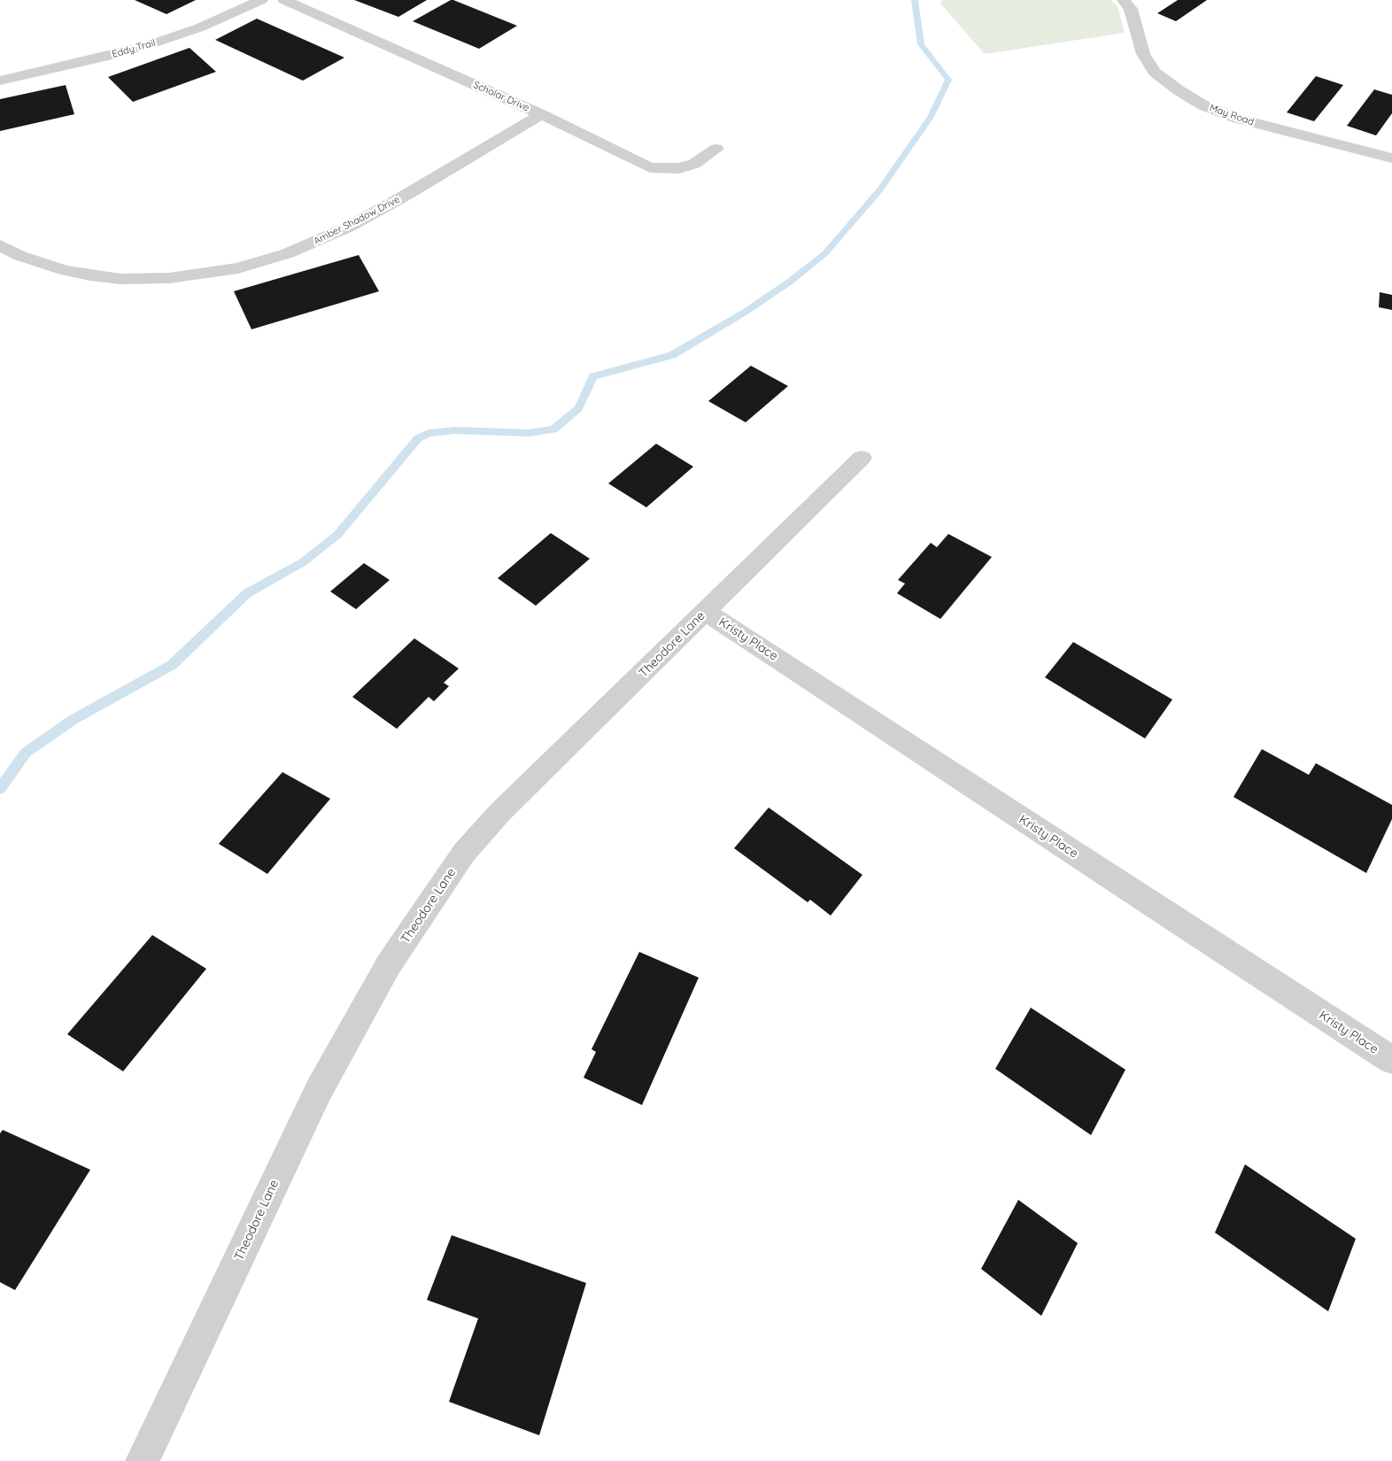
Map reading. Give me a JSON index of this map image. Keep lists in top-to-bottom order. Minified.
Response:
{"streets":{"street":["Eddy Trail","Scholar Drive","May Road","Amber Shadow Drive","Kristy Place","Theodore Lane"]},"crossings":[["Scholar Drive","Amber Shadow Drive"],["Kristy Place","Theodore Lane"]]}
